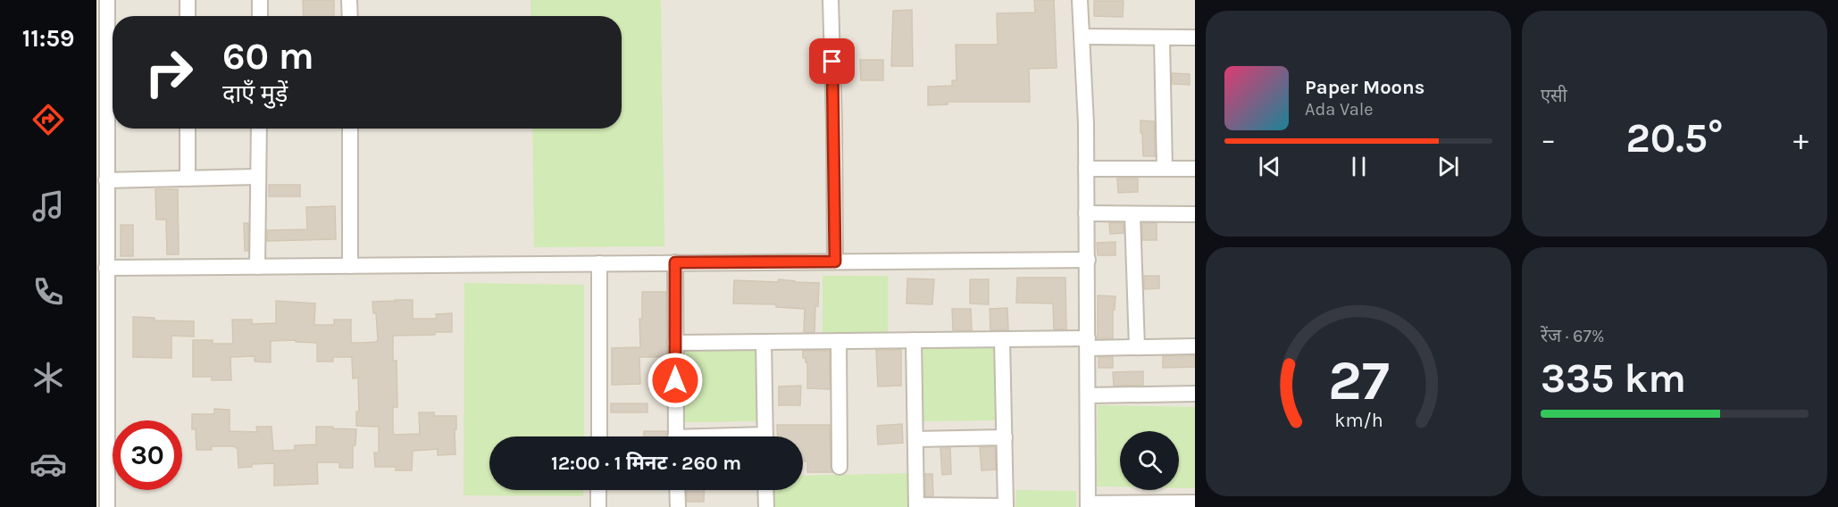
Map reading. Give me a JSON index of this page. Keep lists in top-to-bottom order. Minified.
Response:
{"page":{"tabs":"11:59","tile":["एसी",["रेंज · 67%","335 km"]],"turn":["60 m","दाएँ मुड़ें"],"song":["Paper Moons","Ada Vale"],"heat":["−","20.5°","+"],"limit":"30","trip":"12:00 · 1 मिनट · 260 m","gauge":["27","km/h"]}}
